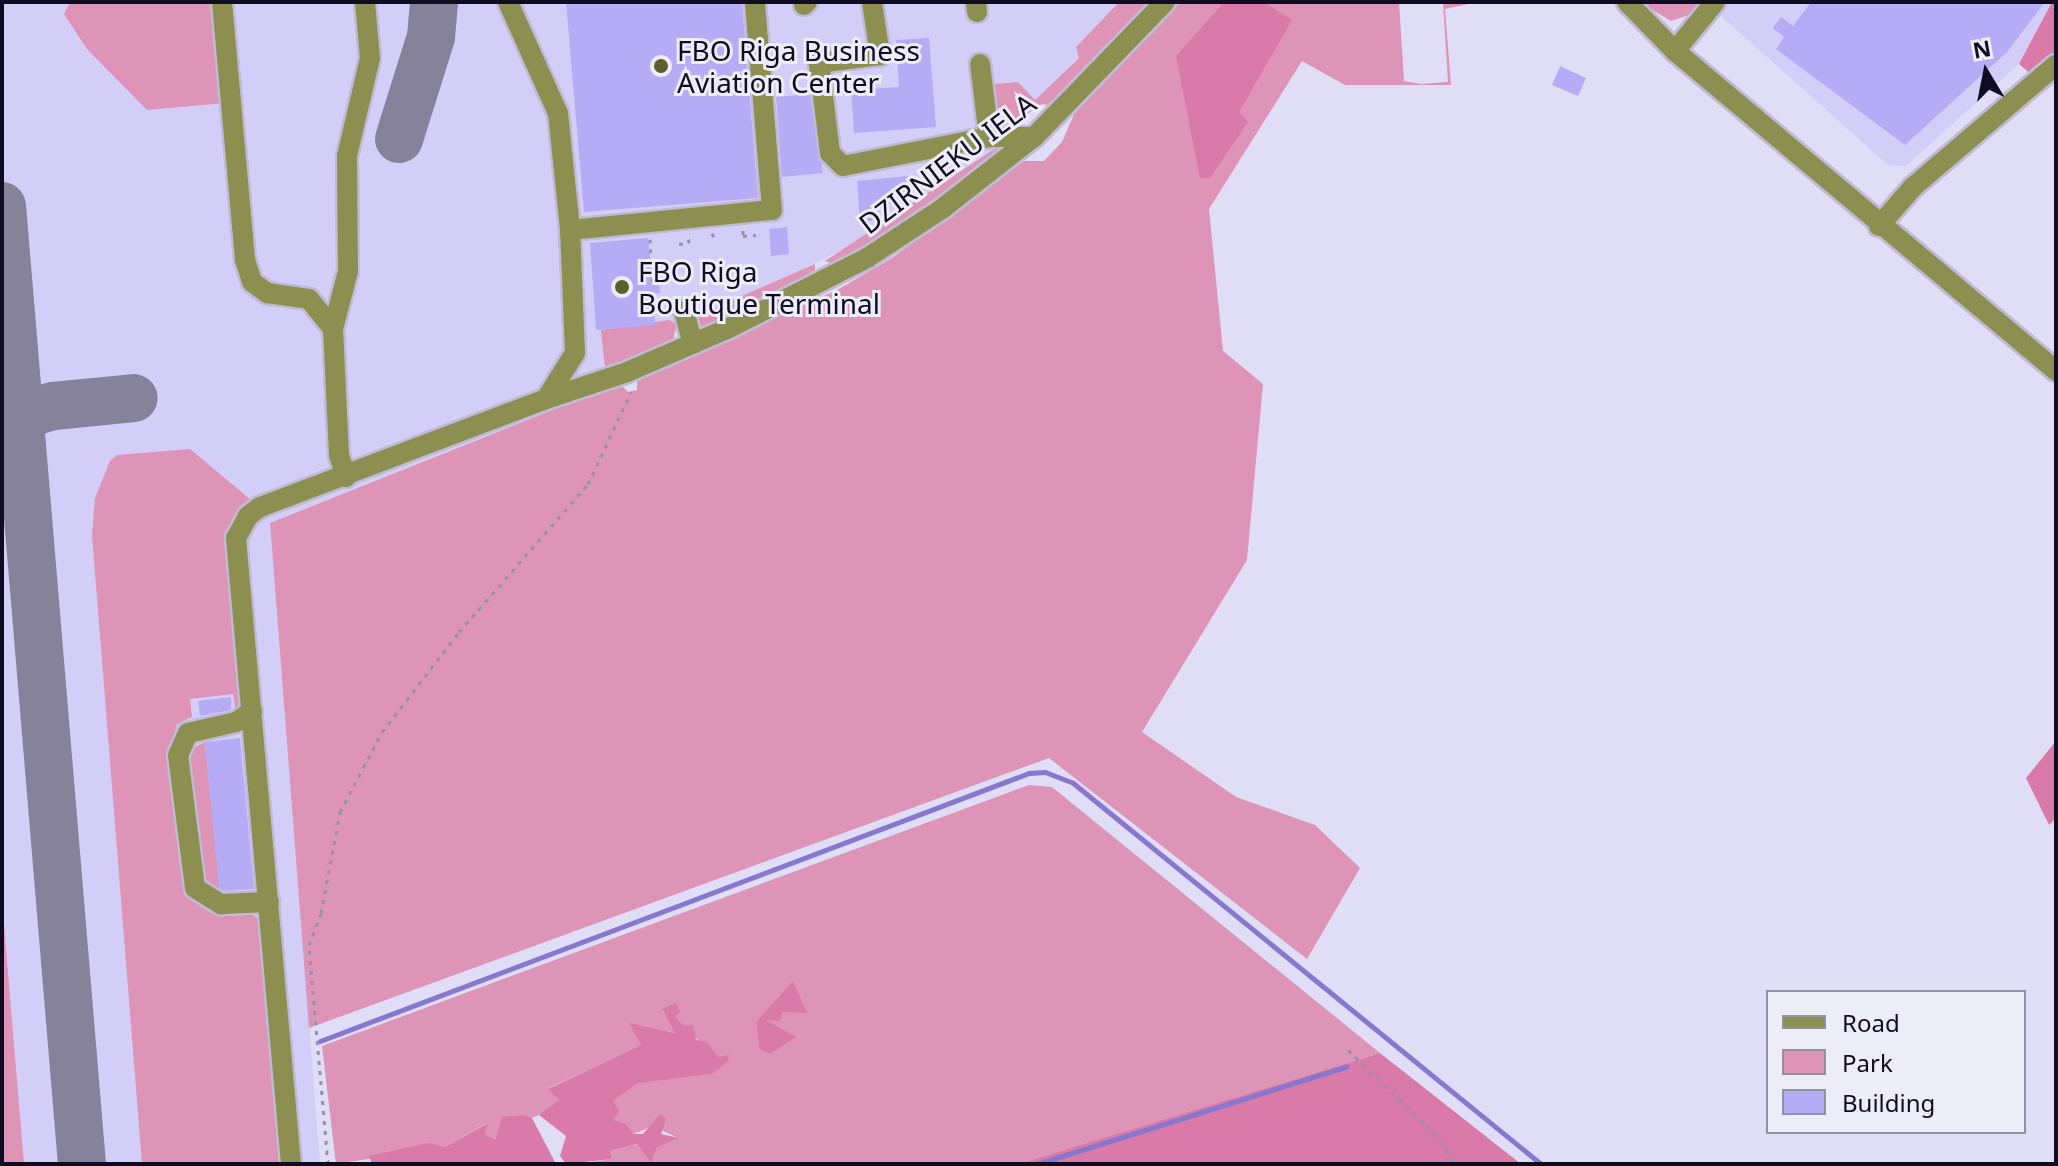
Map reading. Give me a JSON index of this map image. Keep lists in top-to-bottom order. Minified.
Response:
{"streets":{"street":["DZIRNIEKU IELA"]},"places":["FBO Riga Business Aviation Center","FBO Riga Boutique Terminal"],"legend":["Road","Park","Building"],"north":"top"}
